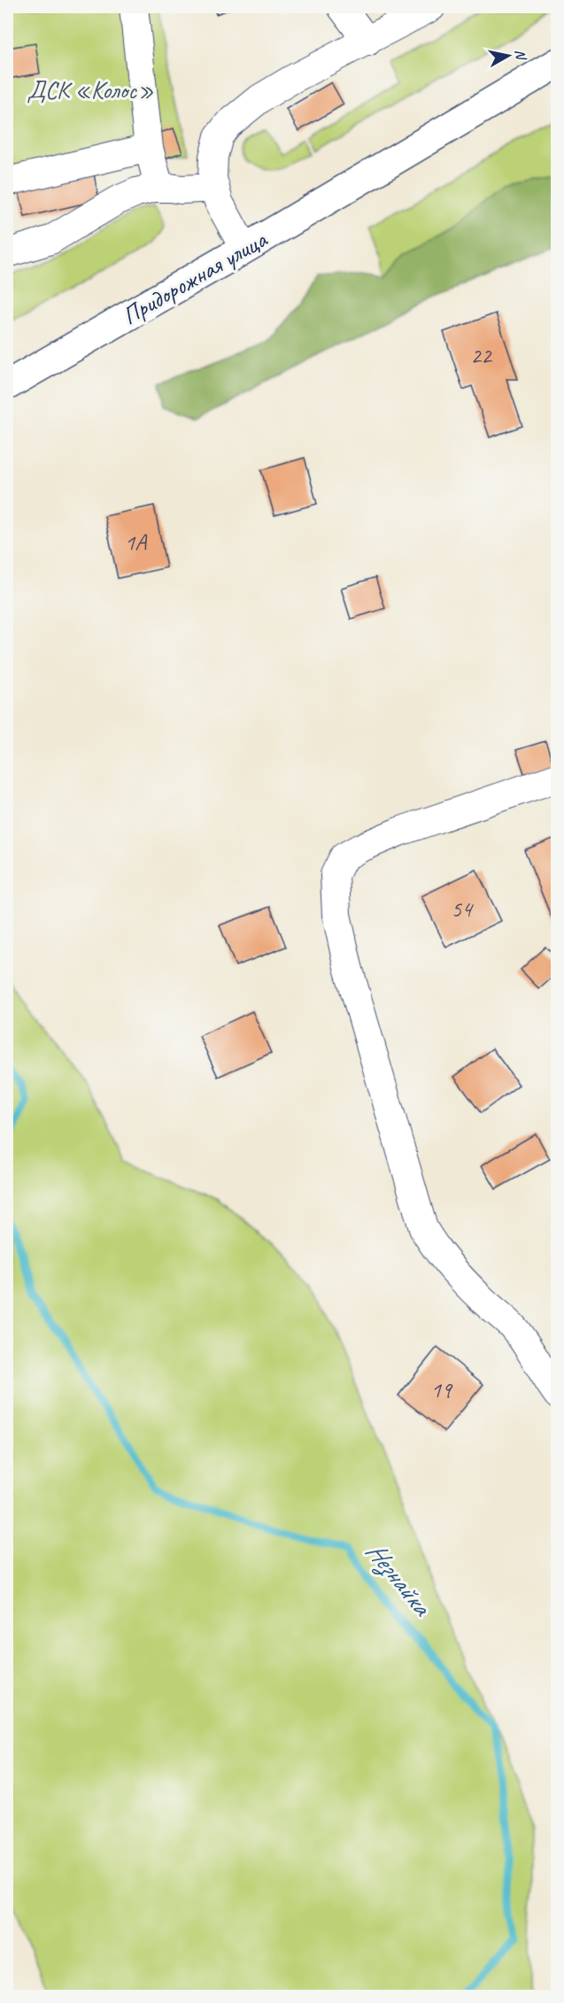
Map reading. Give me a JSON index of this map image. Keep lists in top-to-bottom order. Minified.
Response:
{"streets":{"main road":["Придорожная улица"]},"water":["Незнайка"],"parks":["ДСК «Колос»"],"house_numbers":["22","1А","54","19"],"north":"right"}
